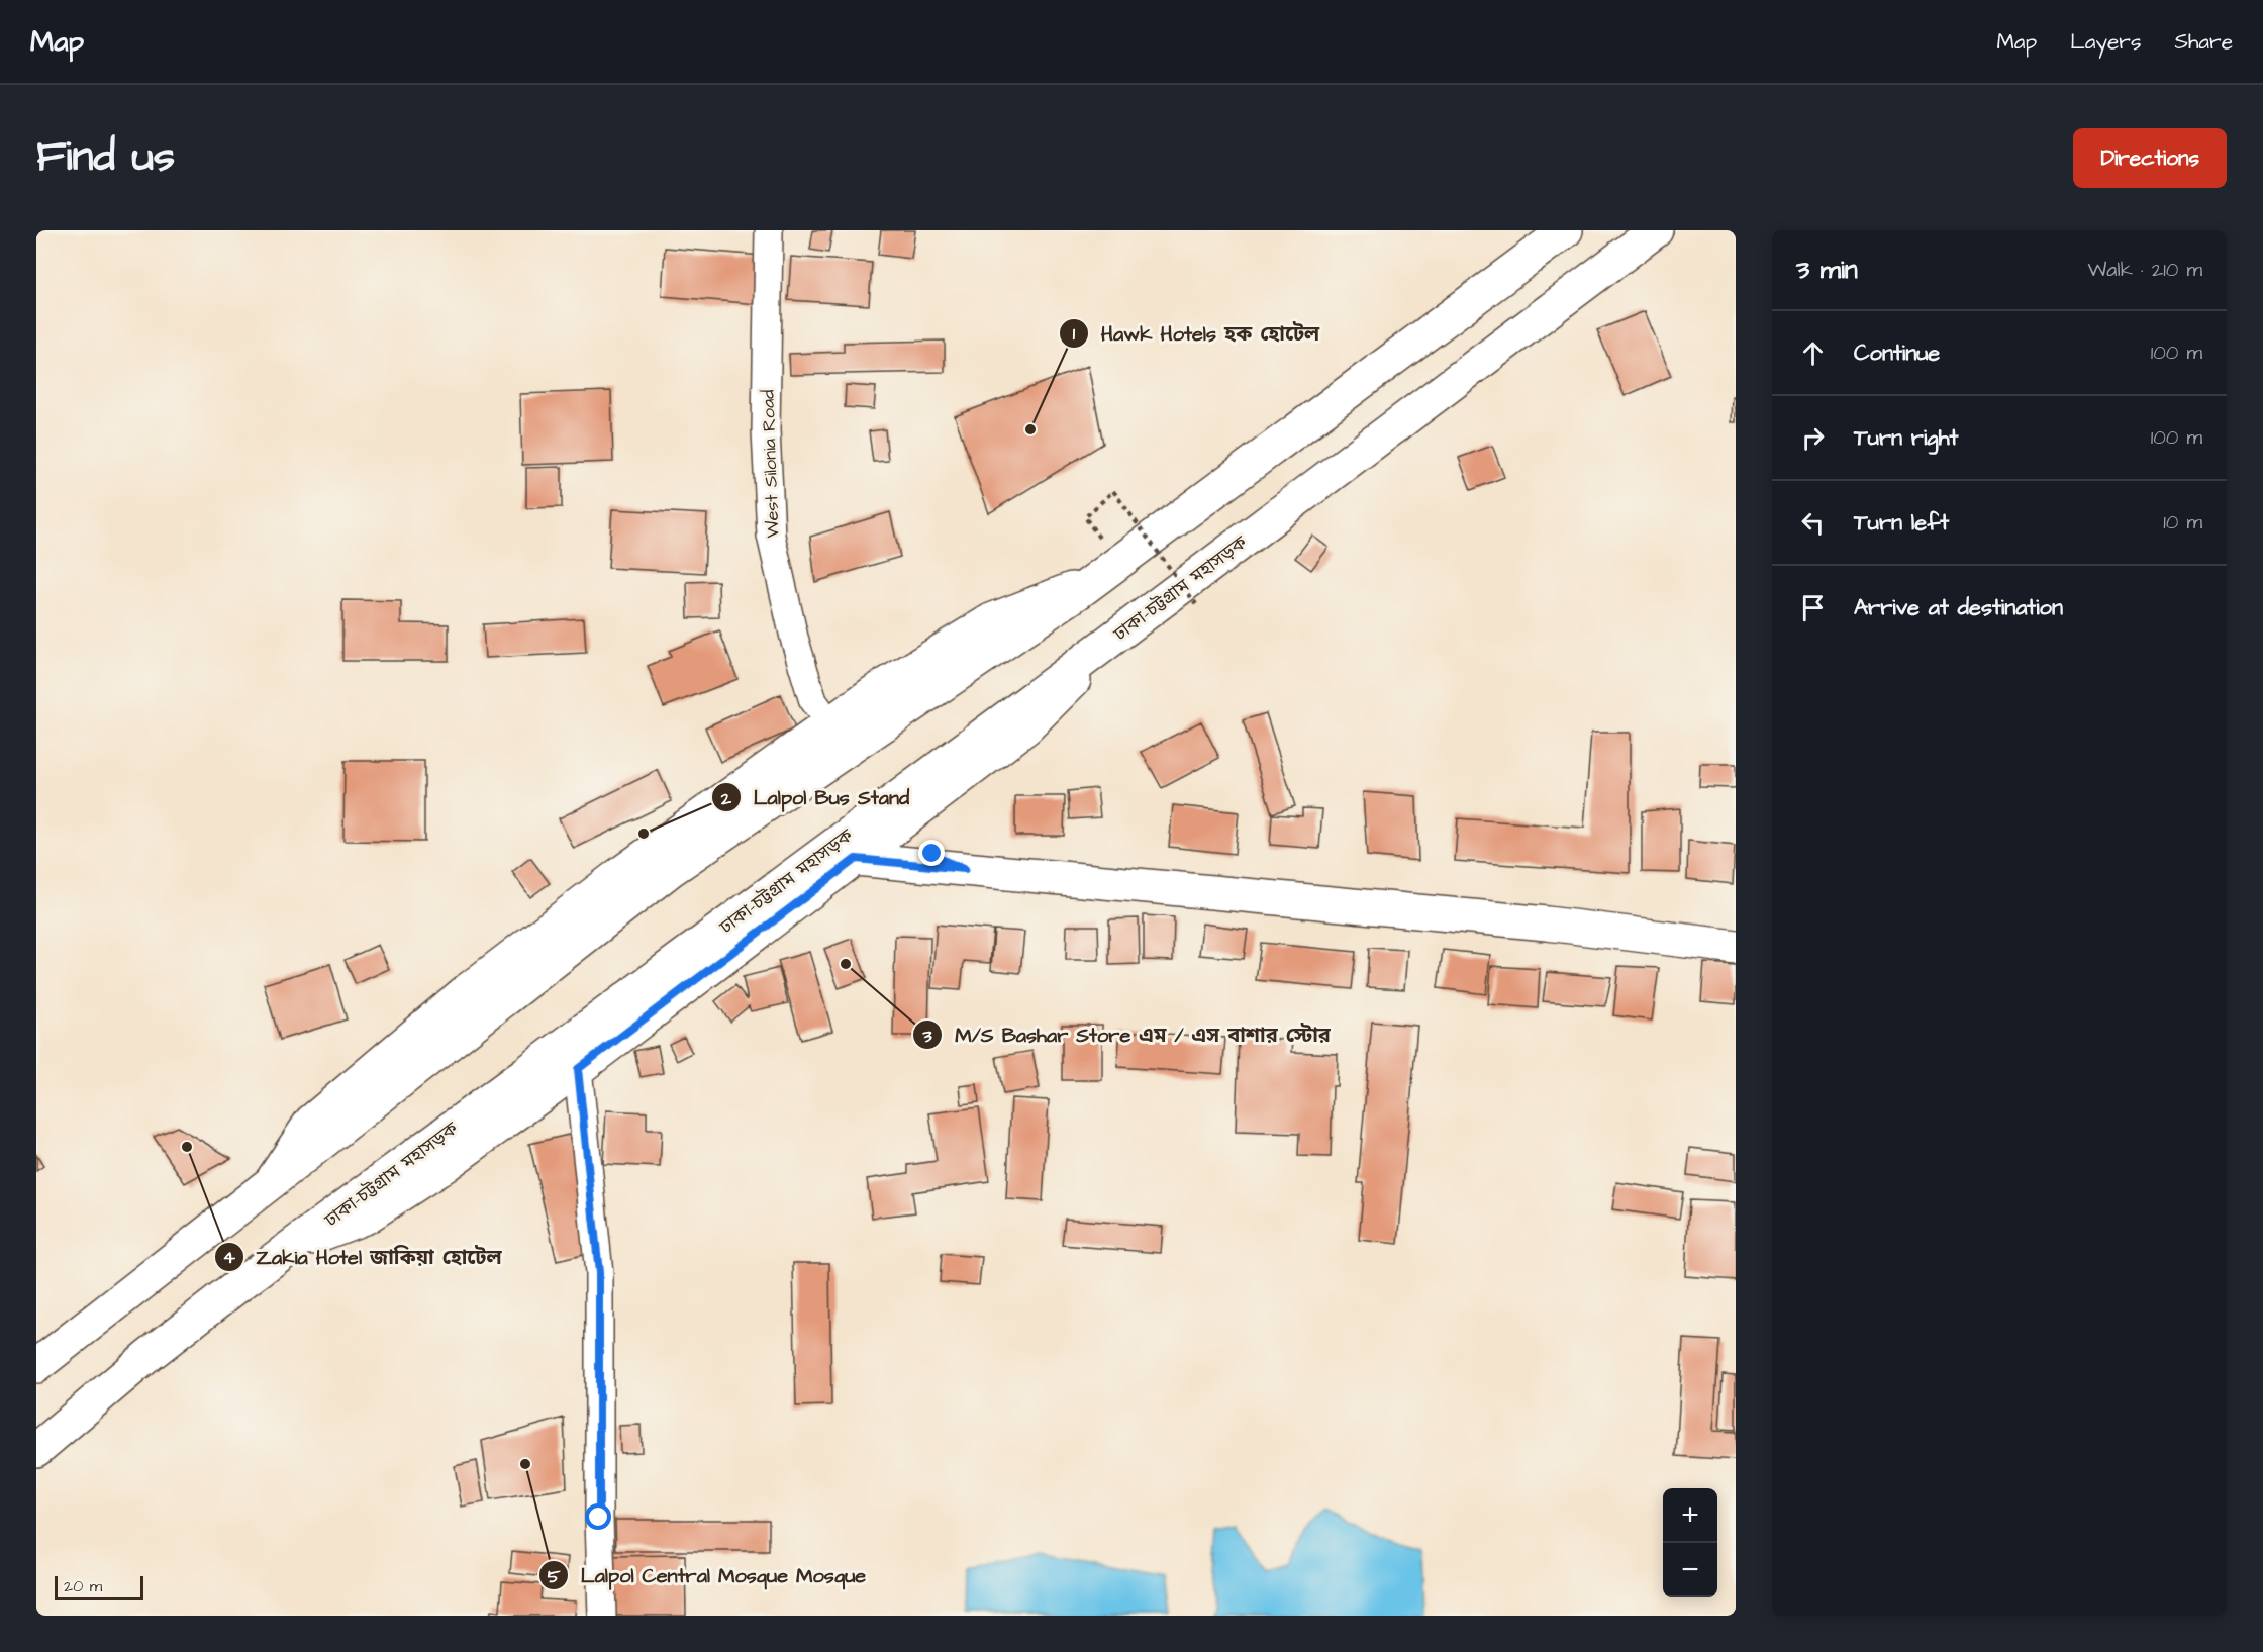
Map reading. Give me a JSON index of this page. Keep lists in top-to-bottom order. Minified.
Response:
{"streets":{"main road":["ঢাকা-চট্টগ্রাম মহাসড়ক"],"street":["West Silonia Road"]},"places":["Hawk Hotels হক হোটেল","Lalpol Bus Stand","M/S Bashar Store এম / এস বাশার স্টোর","Zakia Hotel জাকিয়া হোটেল","Lalpol Central Mosque Mosque"],"scale_bar":"20 m","page":{"header":"Map","nav":["Map","Layers","Share"],"title":"Find us","buttons":"Directions","heading":["3 min","Walk · 210 m"],"list":[["Continue","100 m"],["Turn right","100 m"],["Turn left","10 m"],"Arrive at destination"],"map_buttons":["+","−"],"scale":"20 m"}}
